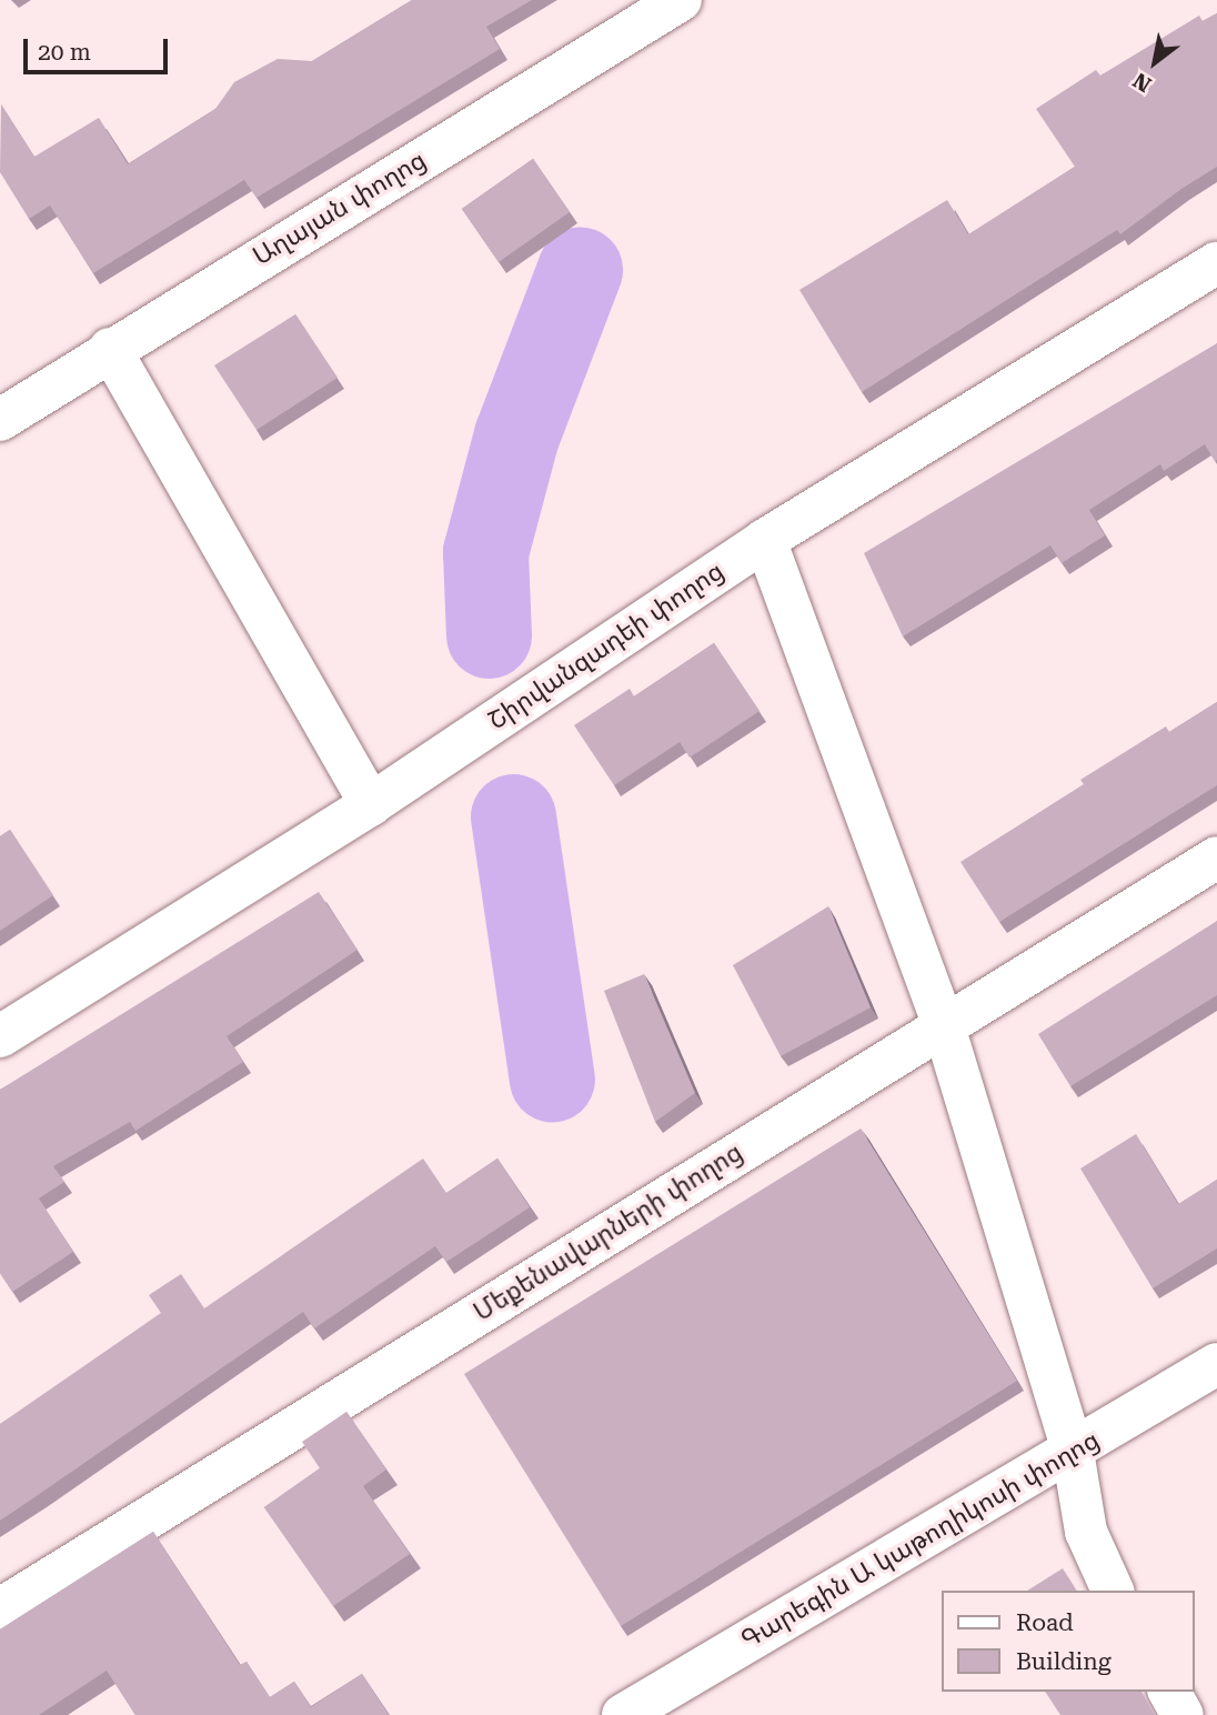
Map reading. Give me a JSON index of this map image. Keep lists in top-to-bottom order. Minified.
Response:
{"streets":{"street":["Աղայան փողոց","Շիրվանզադեի փողոց","Մեքենավարների փողոց","Գարեգին Ա կաթողիկոսի փողոց"]},"legend":["Road","Building"],"scale_bar":"20 m","north":"bottom left"}
